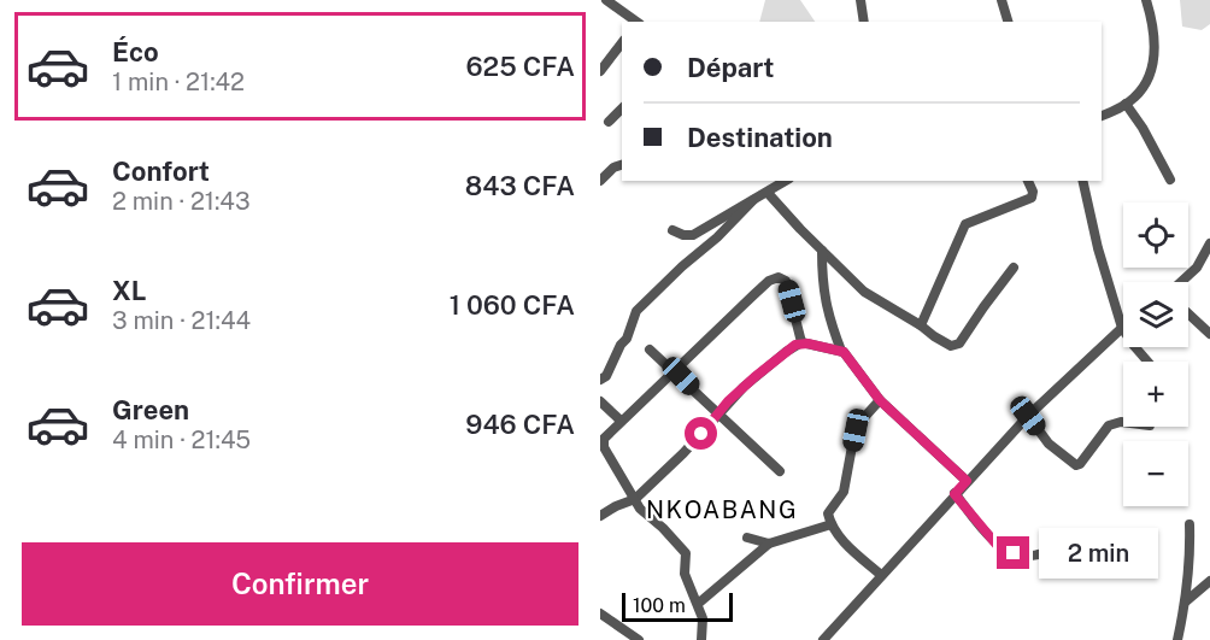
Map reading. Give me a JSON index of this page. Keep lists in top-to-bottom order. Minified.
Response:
{"districts":["NKOABANG"],"scale_bar":"100 m","page":{"list":[{"name":"Éco","note":"1 min · 21:42","value":"625 CFA"},{"name":"Confort","note":"2 min · 21:43","value":"843 CFA"},{"name":"XL","note":"3 min · 21:44","value":"1 060 CFA"},{"name":"Green","note":"4 min · 21:45","value":"946 CFA"}],"banner":["Départ","Destination"],"map_buttons":["+","−"],"buttons":"Confirmer","bubble":"2 min","scale":"100 m"}}
